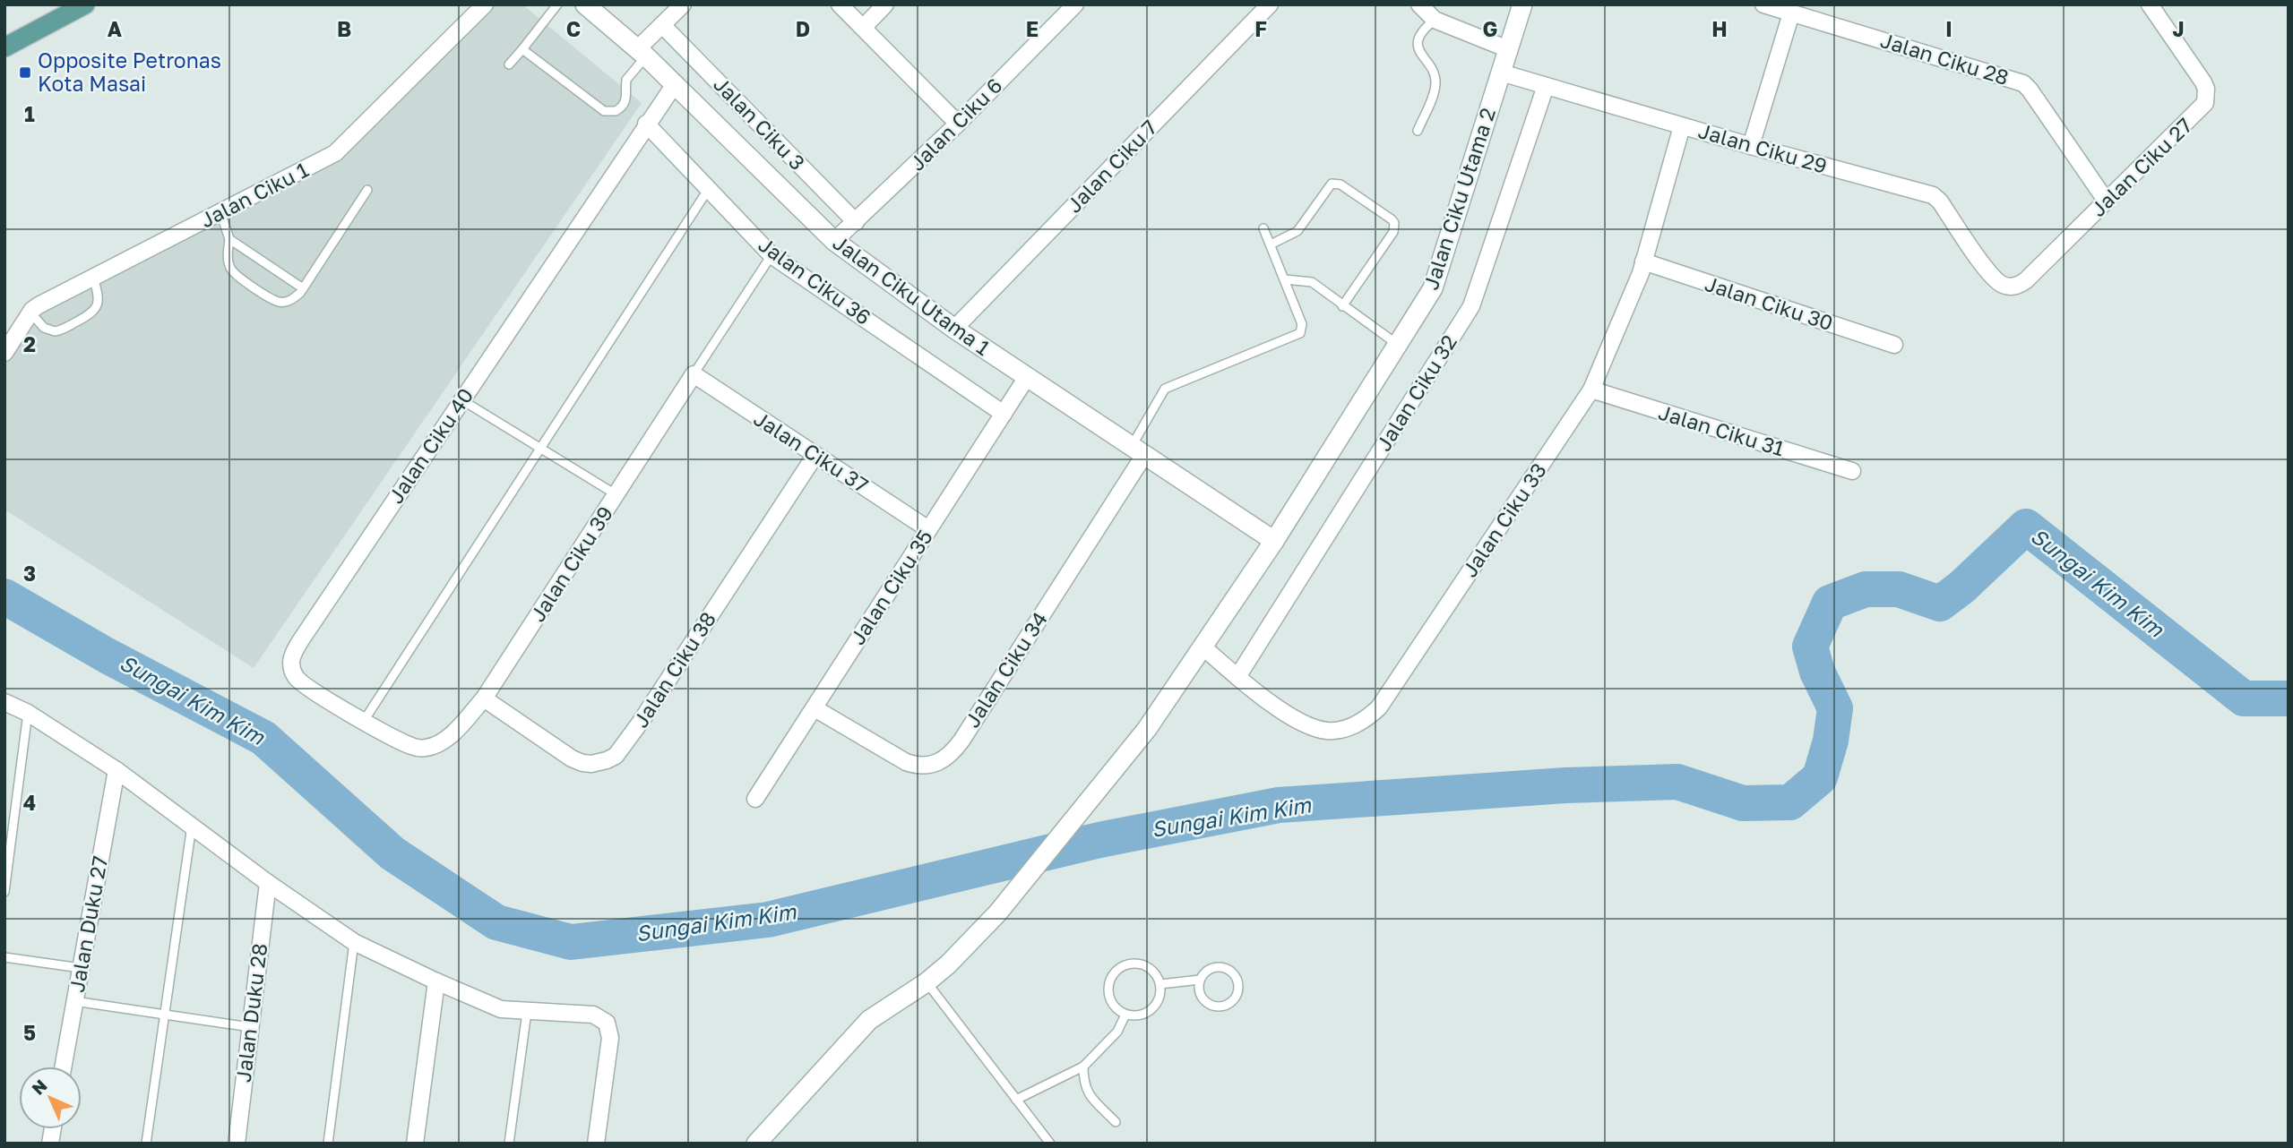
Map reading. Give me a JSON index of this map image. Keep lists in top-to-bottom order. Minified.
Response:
{"streets":{"street":["Jalan Ciku 28","Jalan Ciku 3","Jalan Ciku 6","Jalan Ciku 29","Jalan Ciku 7","Jalan Ciku 27","Jalan Ciku 1","Jalan Ciku Utama 2","Jalan Ciku 36","Jalan Ciku Utama 1","Jalan Ciku 30","Jalan Ciku 32","Jalan Ciku 31","Jalan Ciku 40","Jalan Ciku 37","Jalan Ciku 33","Jalan Ciku 39","Jalan Ciku 35","Jalan Ciku 38","Jalan Ciku 34","Jalan Duku 27","Jalan Duku 28"]},"crossings":[["Jalan Ciku 28","Jalan Ciku 27"],["Jalan Ciku 3","Jalan Ciku 6"],["Jalan Ciku 6","Jalan Ciku Utama 1"],["Jalan Ciku 29","Jalan Ciku 27"],["Jalan Ciku 29","Jalan Ciku Utama 2"],["Jalan Ciku 29","Jalan Ciku 32"],["Jalan Ciku 29","Jalan Ciku 33"],["Jalan Ciku 7","Jalan Ciku Utama 1"],["Jalan Ciku Utama 2","Jalan Ciku Utama 1"],["Jalan Ciku Utama 2","Jalan Ciku 33"],["Jalan Ciku 36","Jalan Ciku 40"],["Jalan Ciku 36","Jalan Ciku 35"],["Jalan Ciku Utama 1","Jalan Ciku 40"],["Jalan Ciku Utama 1","Jalan Ciku 35"],["Jalan Ciku Utama 1","Jalan Ciku 34"],["Jalan Ciku 30","Jalan Ciku 33"],["Jalan Ciku 32","Jalan Ciku 33"],["Jalan Ciku 31","Jalan Ciku 33"],["Jalan Ciku 40","Jalan Ciku 39"],["Jalan Ciku 37","Jalan Ciku 39"],["Jalan Ciku 37","Jalan Ciku 35"],["Jalan Ciku 37","Jalan Ciku 38"],["Jalan Ciku 39","Jalan Ciku 38"],["Jalan Ciku 35","Jalan Ciku 34"]],"water":["Sungai Kim Kim"],"places":{"transit":["Opposite Petronas Kota Masai"]},"north":"top left","grid":{"columns":["A","B","C","D","E","F","G","H","I","J"],"rows":["1","2","3","4","5"]}}
